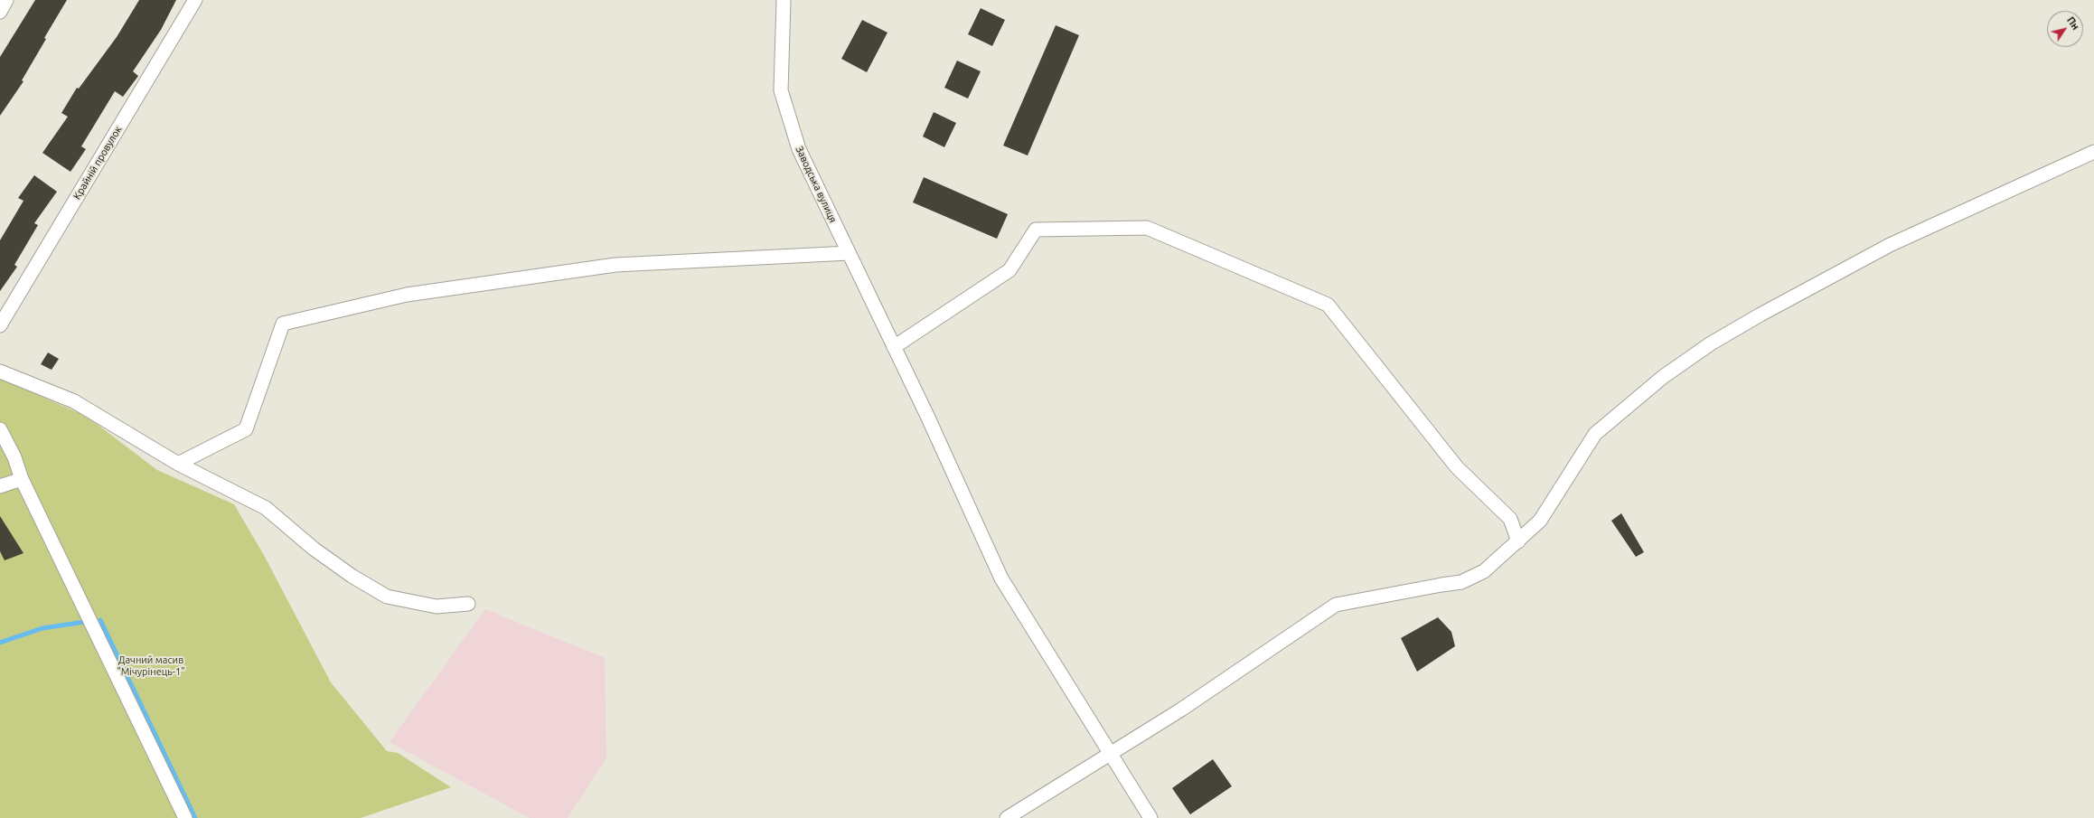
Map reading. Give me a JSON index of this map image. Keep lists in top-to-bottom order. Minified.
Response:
{"streets":{"street":["Крайній провулок","Заводська вулиця"]},"parks":["Дачний масив \"Мічурінець-1\""],"north":"top right"}
